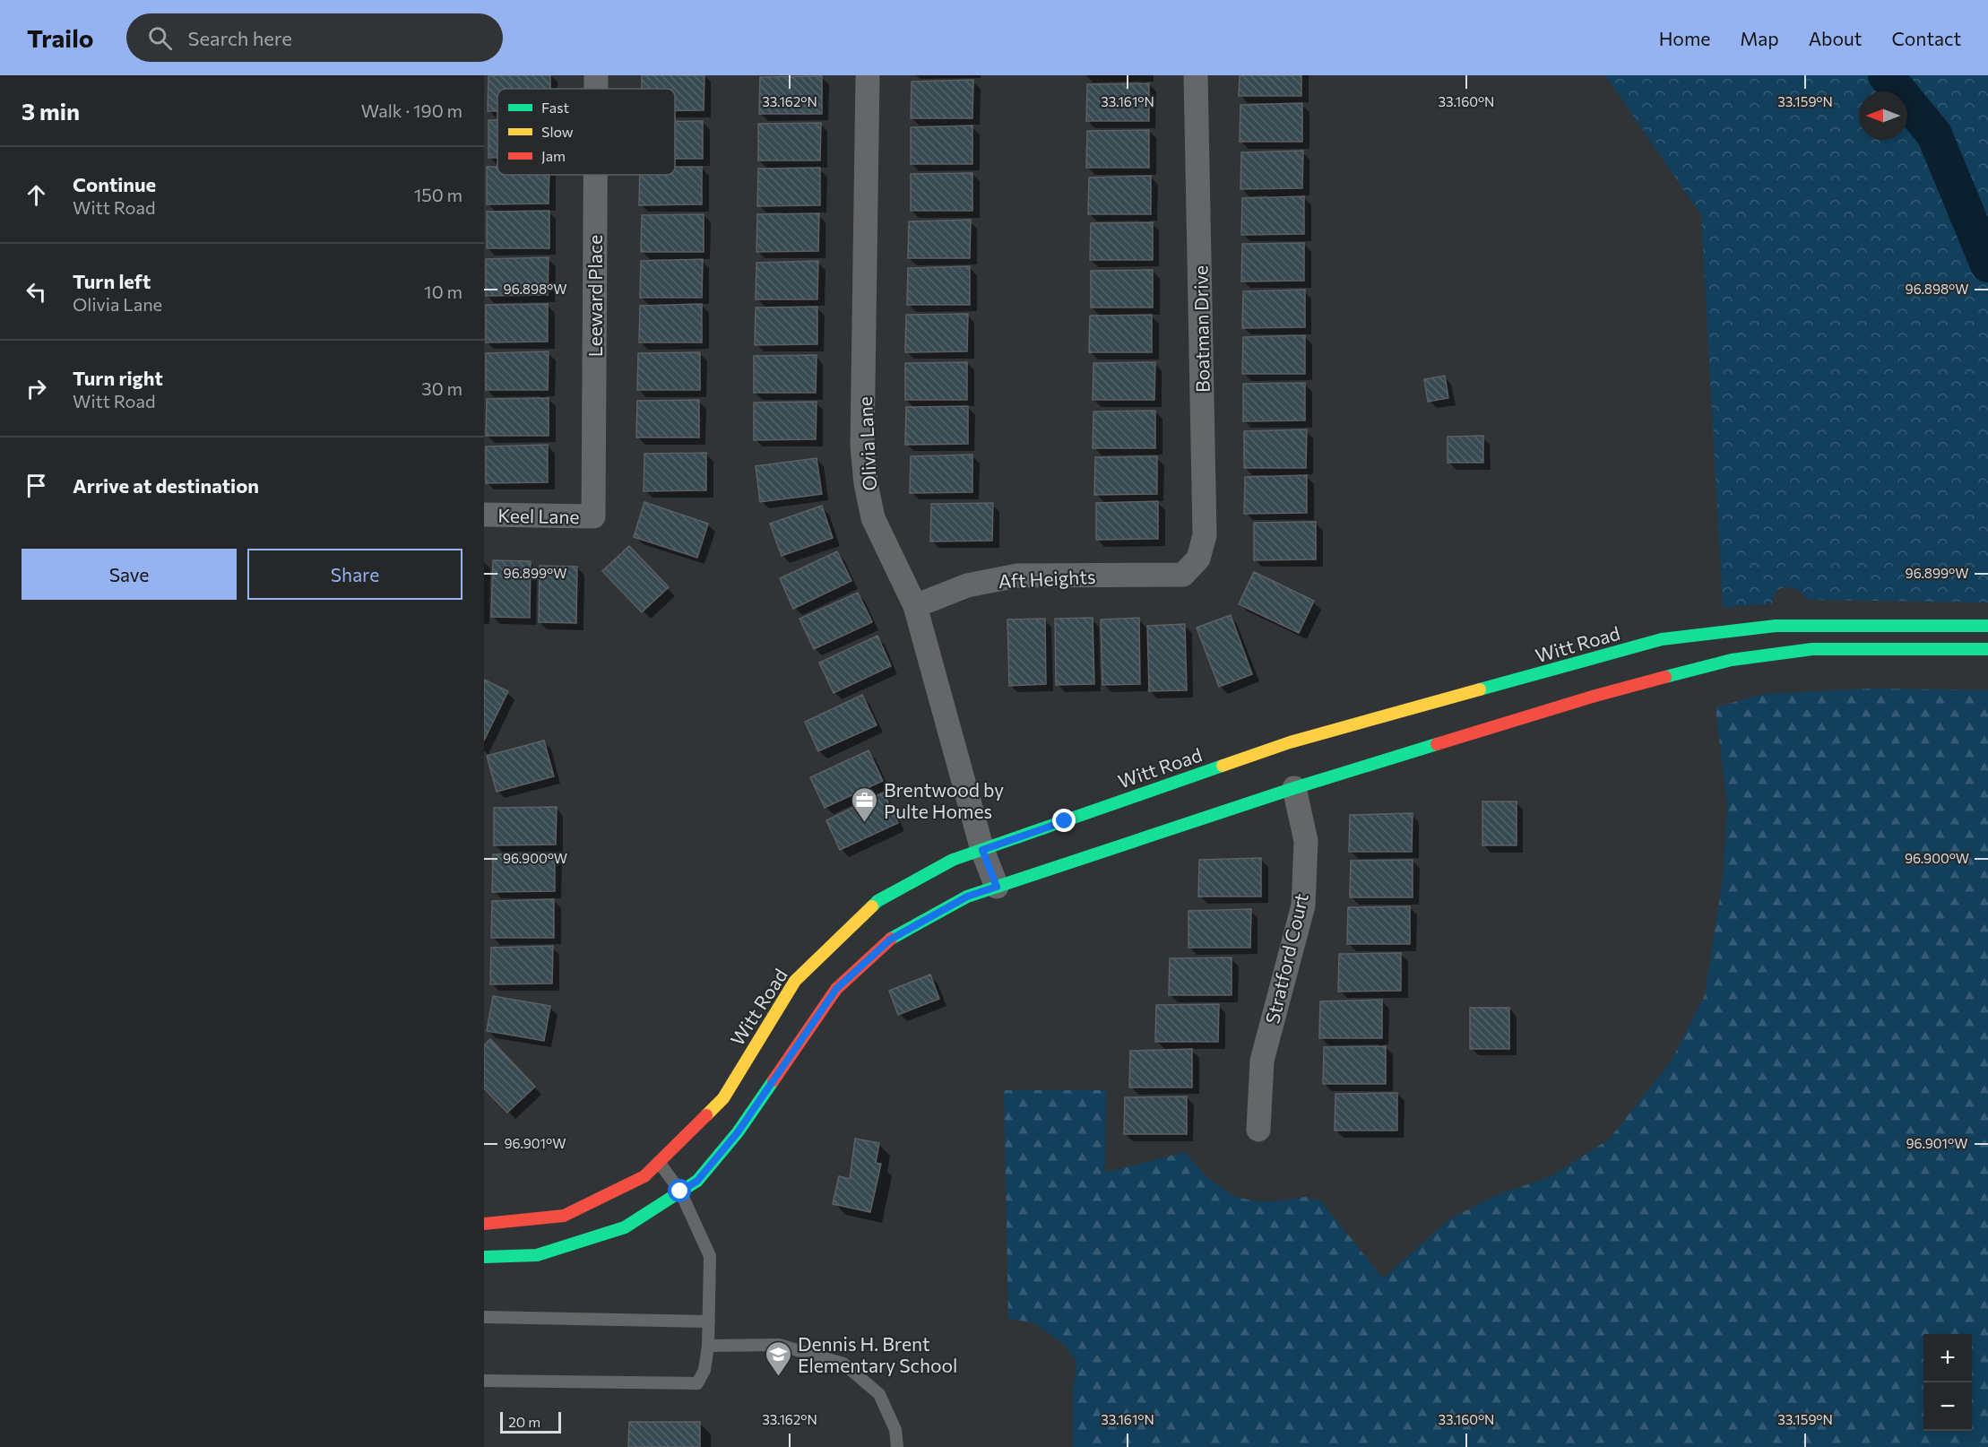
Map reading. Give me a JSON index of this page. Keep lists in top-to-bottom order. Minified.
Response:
{"streets":{"street":["Leeward Place","Boatman Drive","Olivia Lane","Keel Lane","Aft Heights","Witt Road","Stratford Court"]},"crossings":[["Leeward Place","Keel Lane"],["Boatman Drive","Aft Heights"],["Olivia Lane","Aft Heights"],["Olivia Lane","Witt Road"]],"places":{"office":["Brentwood by Pulte Homes"],"school or university":["Dennis H. Brent Elementary School"]},"legend":["Fast","Slow","Jam"],"scale_bar":"20 m","north":"left","page":{"header":"Trailo","search":"Search here","nav":["Home","Map","About","Contact"],"heading":["3 min","Walk · 190 m"],"list":[["Continue","Witt Road","150 m"],["Turn left","Olivia Lane","10 m"],["Turn right","Witt Road","30 m"],"Arrive at destination"],"buttons":["Save","Share"],"map_buttons":["+","−"],"scale":"20 m"},"coordinates":["33.162°N","33.161°N","33.160°N","33.159°N","96.898°W","96.899°W","96.900°W","96.901°W"]}
